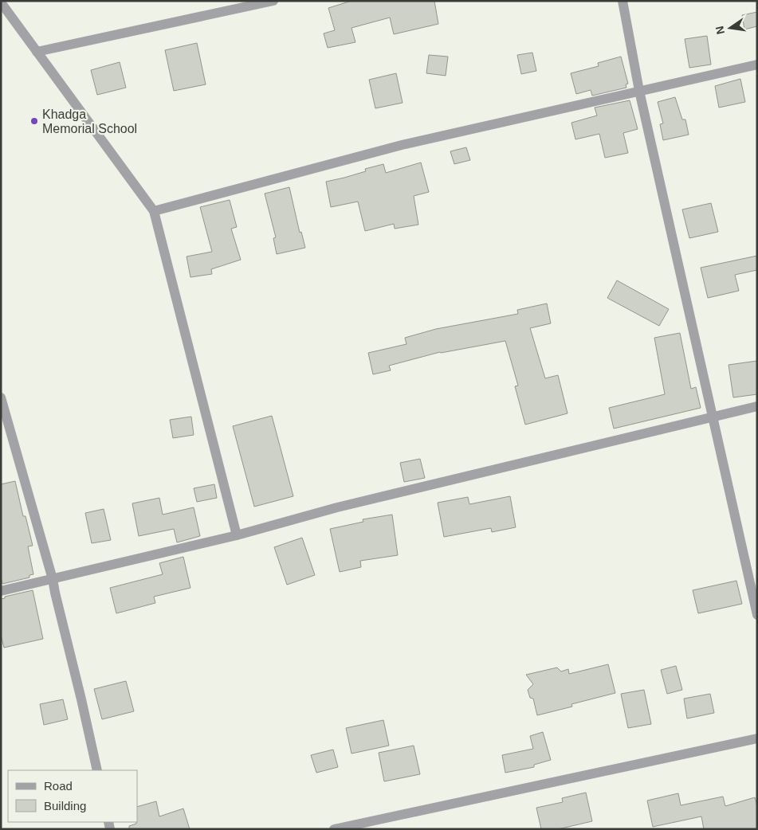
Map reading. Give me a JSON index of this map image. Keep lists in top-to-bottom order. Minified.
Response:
{"places":["Khadga Memorial School"],"legend":["Road","Building"],"north":"left"}
